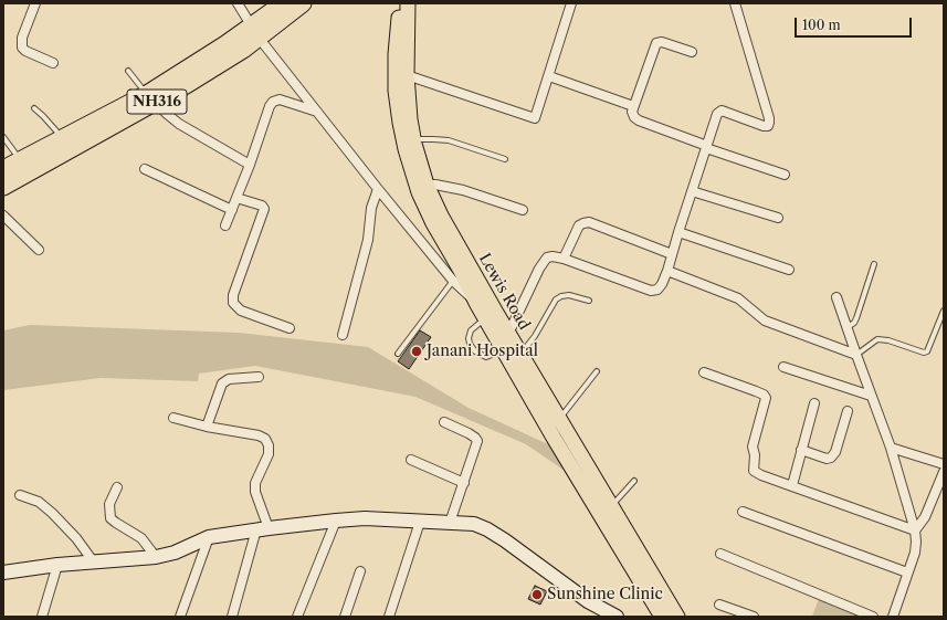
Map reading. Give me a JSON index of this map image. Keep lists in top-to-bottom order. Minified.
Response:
{"streets":{"highway":["NH316"],"main road":["Lewis Road"]},"places":["Janani Hospital","Sunshine Clinic"],"scale_bar":"100 m"}
